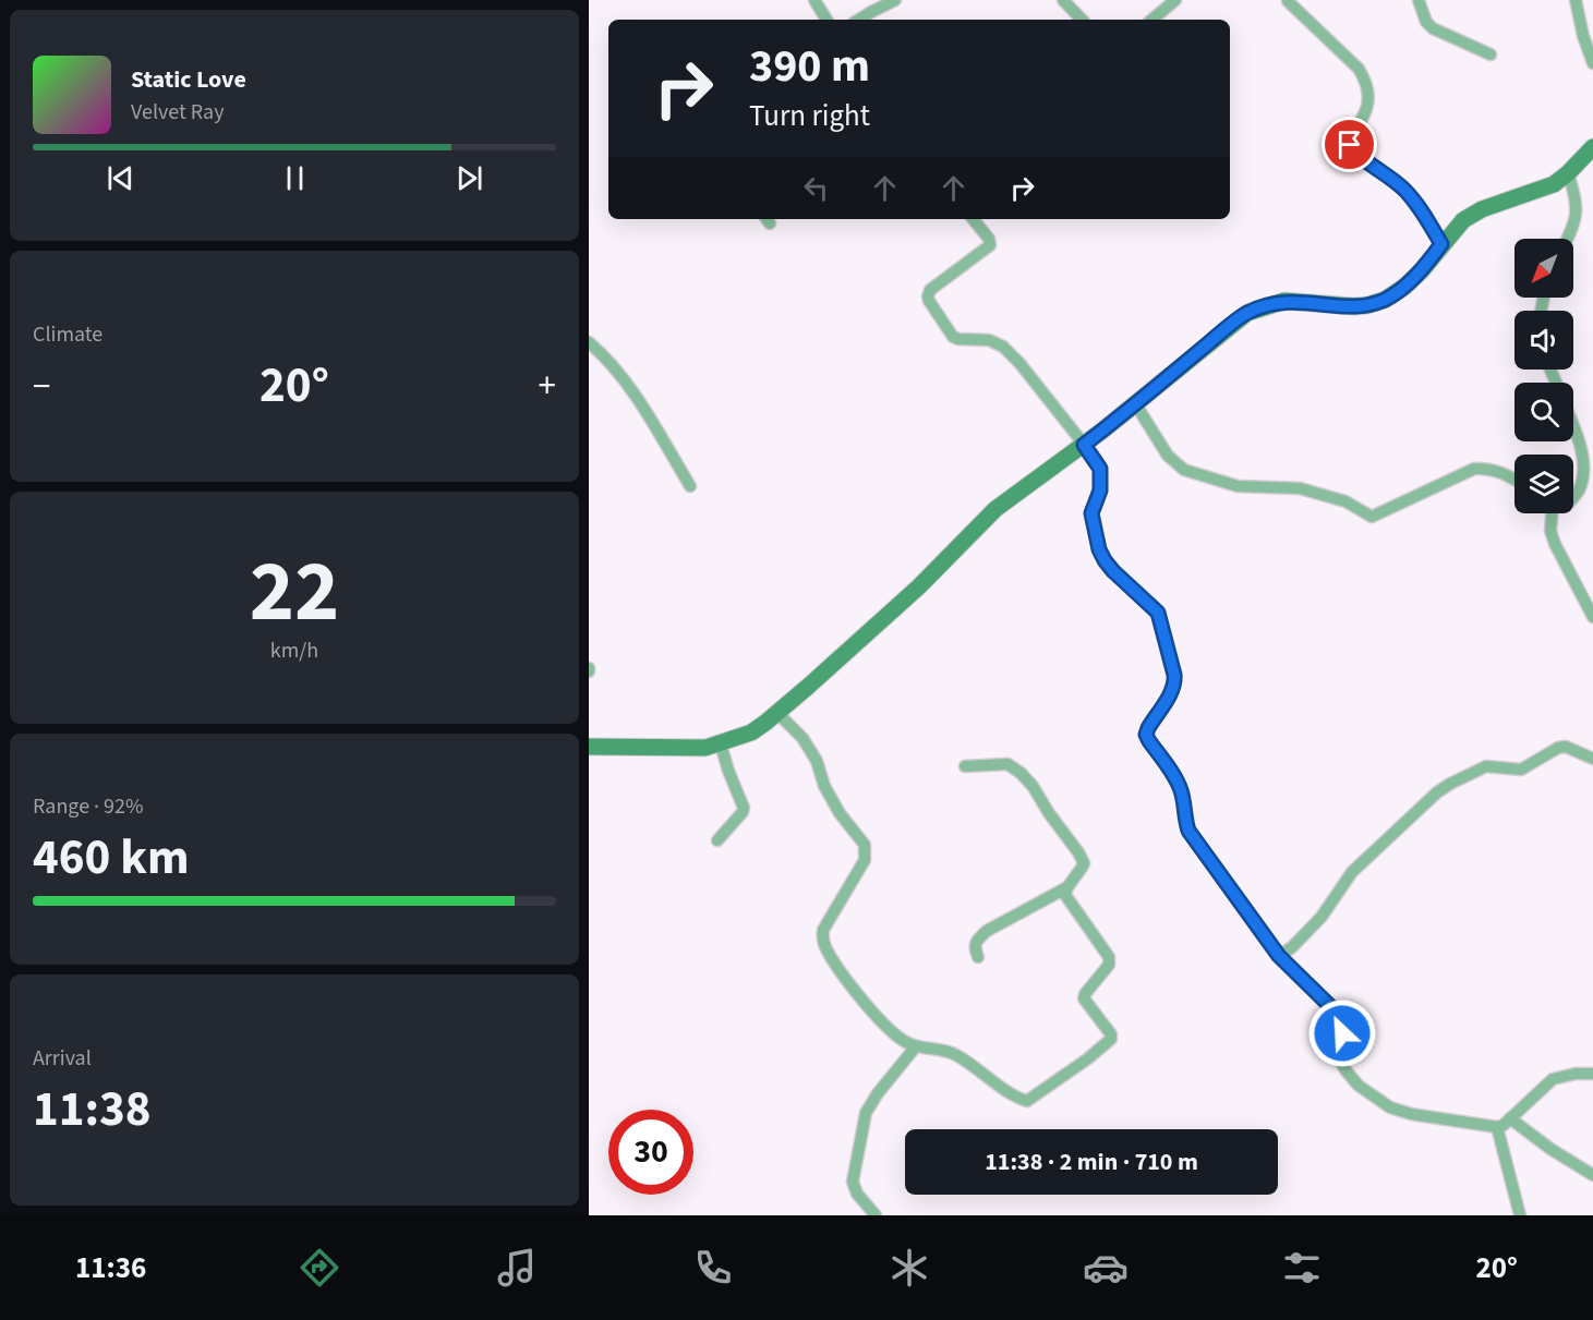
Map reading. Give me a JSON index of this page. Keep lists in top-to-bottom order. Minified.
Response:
{"north":"bottom left","page":{"turn":["390 m","Turn right"],"song":["Static Love","Velvet Ray"],"tile":["Climate",["22","km/h"],["Range · 92%","460 km"],["Arrival","11:38"]],"heat":["−","20°","+"],"limit":"30","trip":"11:38 · 2 min · 710 m","tabs":["11:36","20°"]}}
